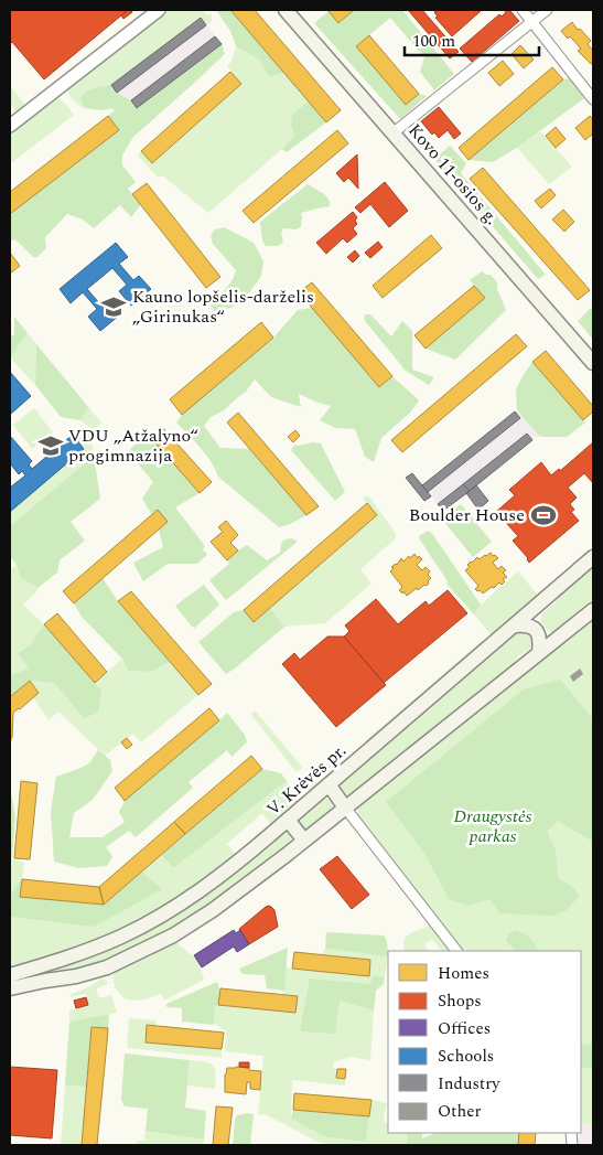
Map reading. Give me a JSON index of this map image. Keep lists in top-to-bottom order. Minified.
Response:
{"streets":{"main road":["Kovo 11-osios g.","V. Krėvės pr."]},"parks":["Draugystės parkas"],"places":{"school or university":["Kauno lopšelis-darželis „Girinukas“","VDU „Atžalyno“ progimnazija"],"sports":["Boulder House"]},"legend":["Homes","Shops","Offices","Schools","Industry","Other"],"scale_bar":"100 m"}
